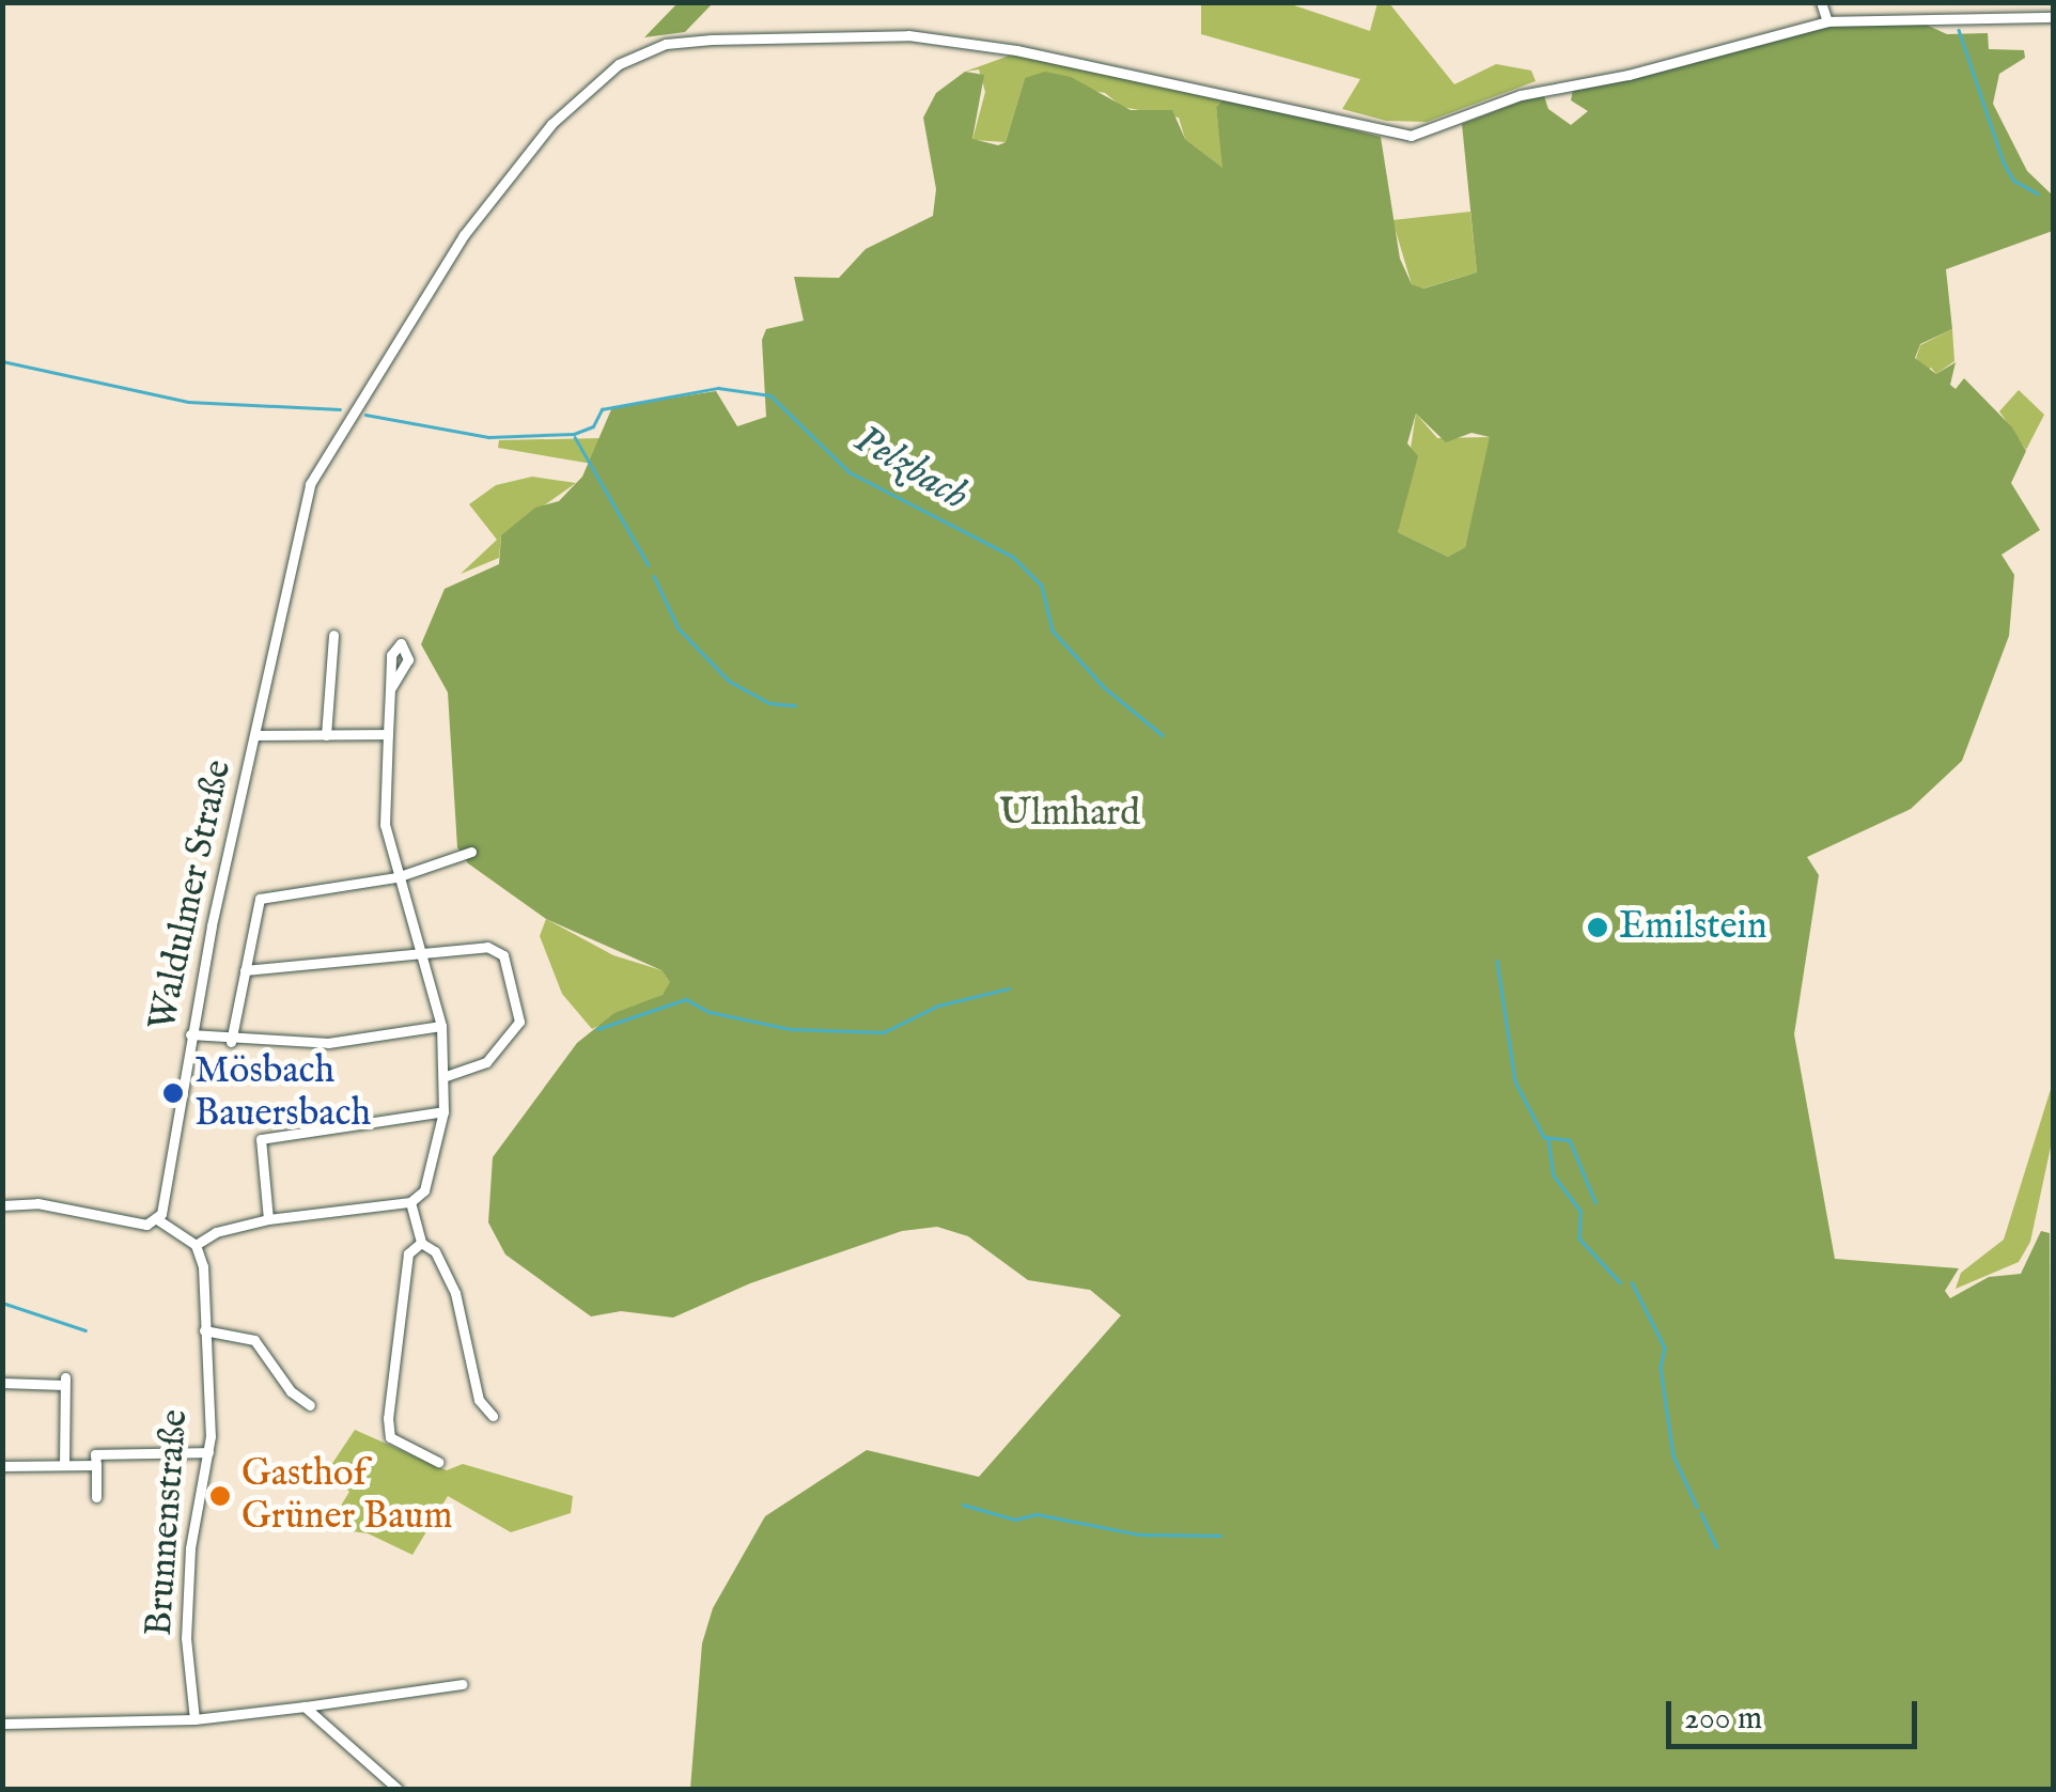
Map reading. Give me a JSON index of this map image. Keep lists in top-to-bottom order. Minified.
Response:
{"streets":{"street":["Waldulmer Straße","Brunnenstraße"]},"water":["Pelzbach"],"parks":["Ulmhard"],"places":["Emilstein","Mösbach Bauersbach","Gasthof Grüner Baum"],"scale_bar":"200 m"}
